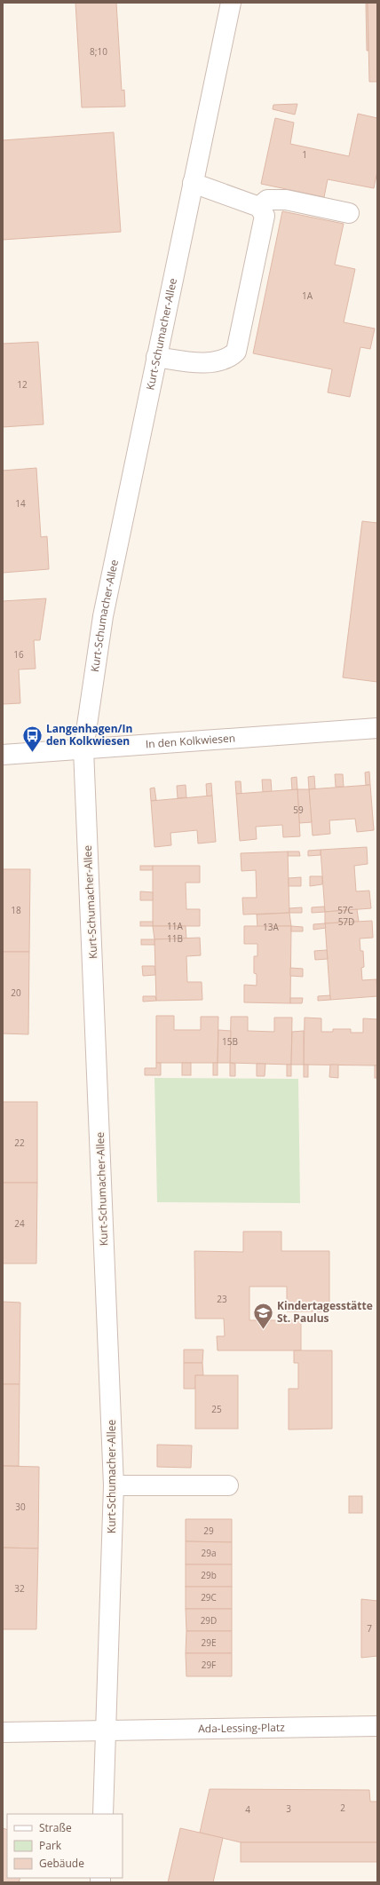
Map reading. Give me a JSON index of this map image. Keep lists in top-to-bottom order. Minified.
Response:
{"streets":{"street":["Kurt-Schumacher-Allee","In den Kolkwiesen","Ada-Lessing-Platz"]},"crossings":[["Kurt-Schumacher-Allee","In den Kolkwiesen"],["Kurt-Schumacher-Allee","Ada-Lessing-Platz"]],"places":{"bus stop":["Langenhagen/In den Kolkwiesen"],"school or university":["Kindertagesstätte St. Paulus"]},"house_numbers":["8;10","1","1A","12","14","16","59","18","57C","57D","11A","13A","11B","20","15B","22","24","23","25","30","29","29a","29b","32","29C","29D","7","29E","29F","2","3","4"],"legend":["Straße","Park","Gebäude"]}
